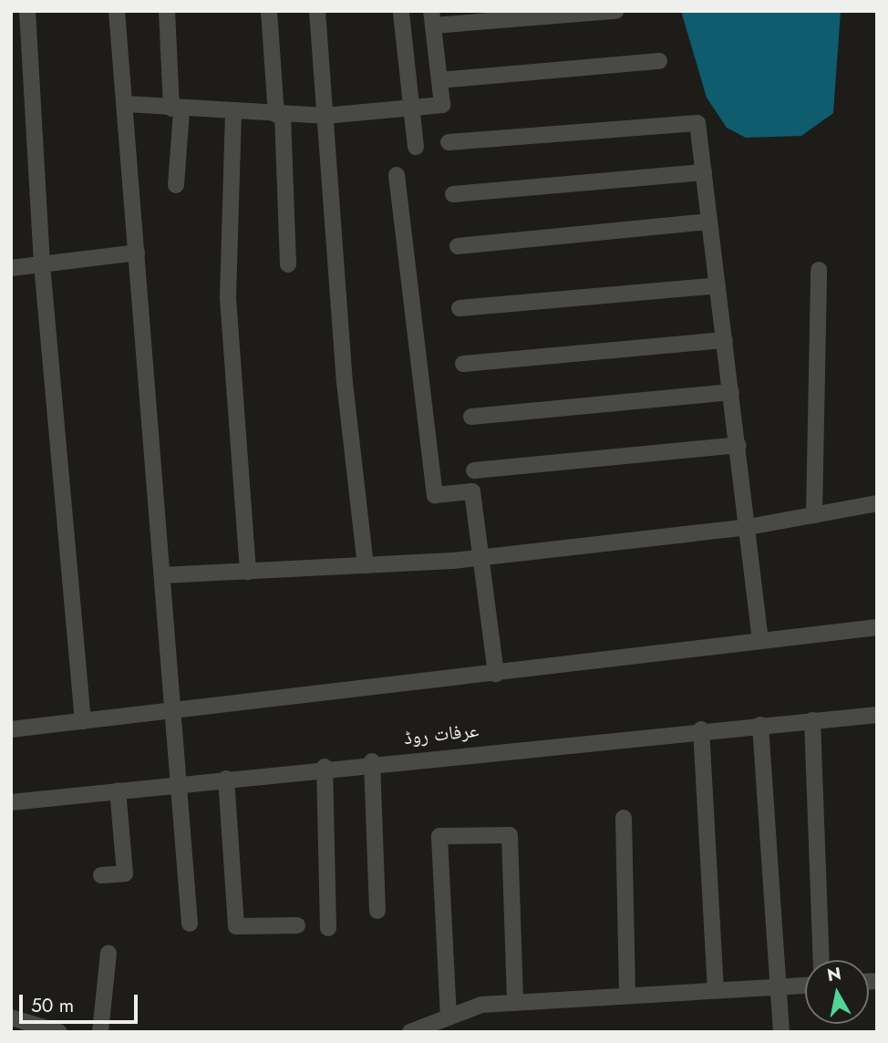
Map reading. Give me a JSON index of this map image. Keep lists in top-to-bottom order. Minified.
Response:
{"streets":{"street":["عرفات روڈ"]},"scale_bar":"50 m","north":"top"}
